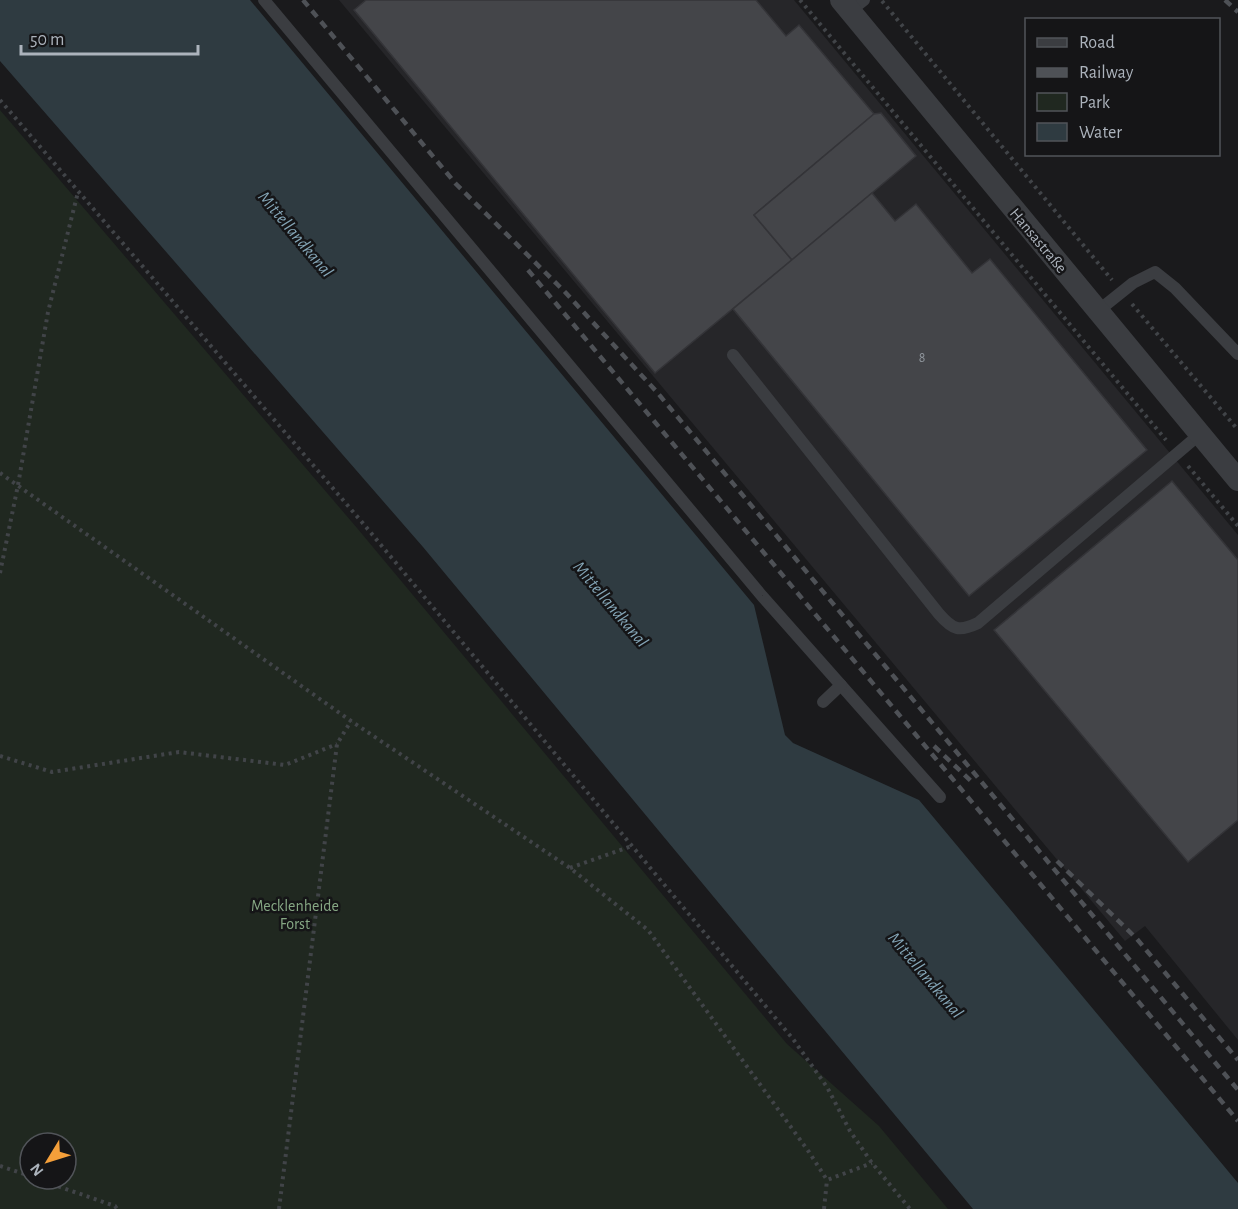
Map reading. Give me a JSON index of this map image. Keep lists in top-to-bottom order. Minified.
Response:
{"streets":{"street":["Hansastraße"]},"water":["Mittellandkanal"],"parks":["Mecklenheide Forst"],"house_numbers":["8"],"legend":["Road","Railway","Park","Water"],"scale_bar":"50 m","north":"bottom left"}
